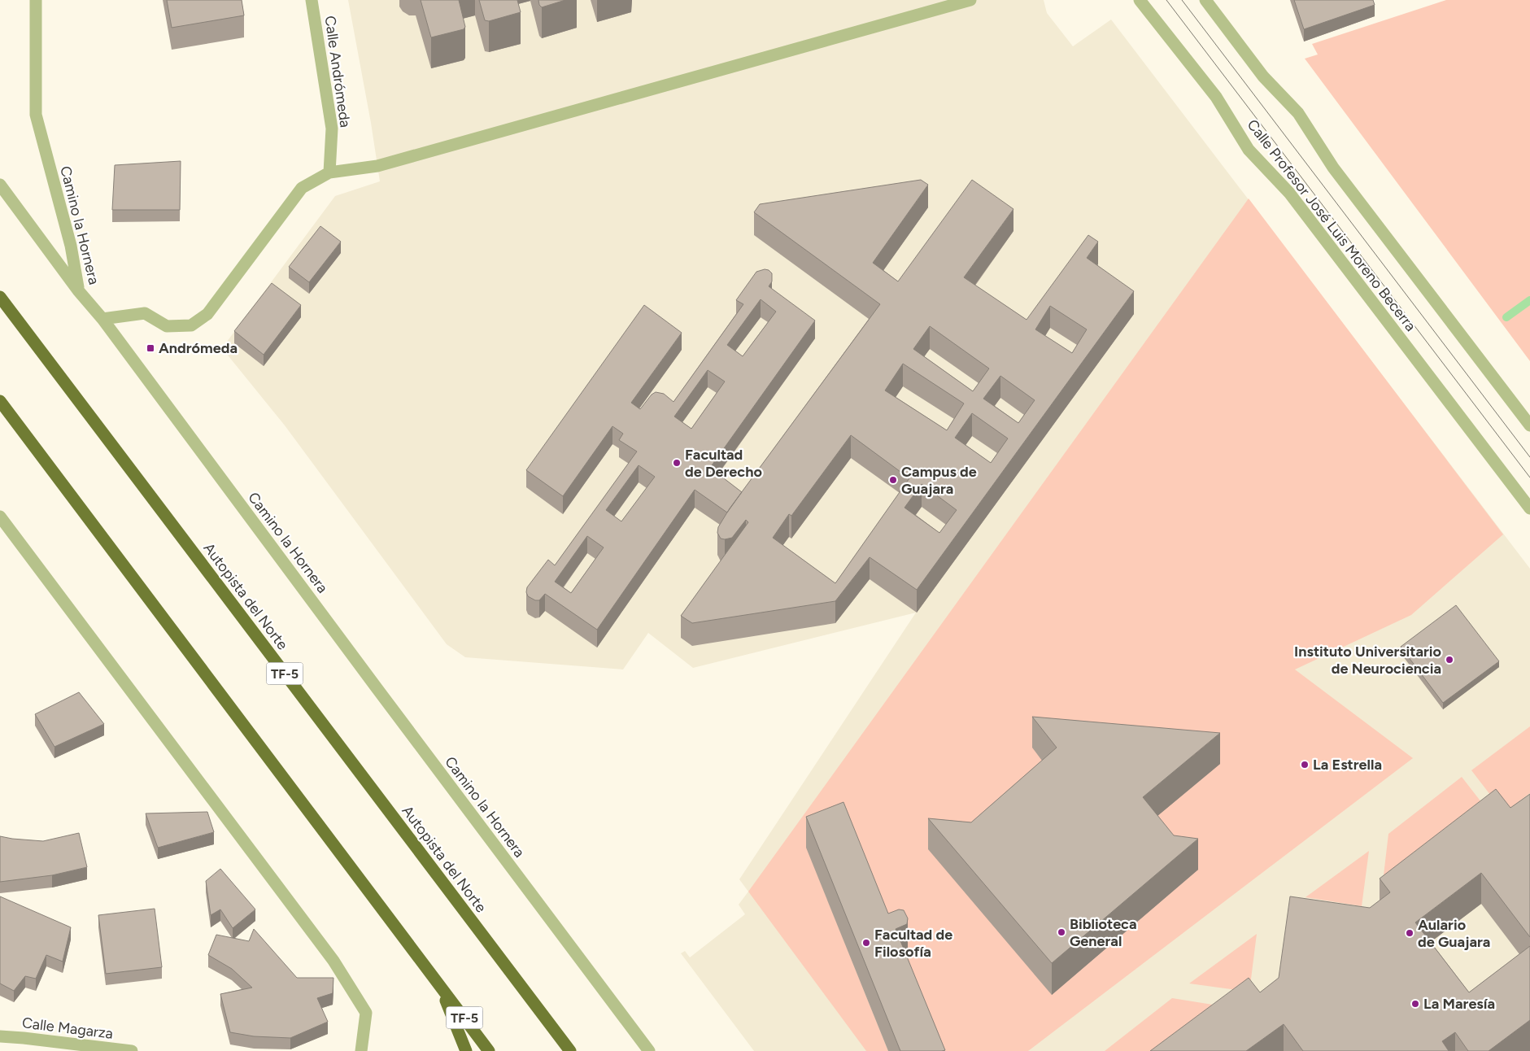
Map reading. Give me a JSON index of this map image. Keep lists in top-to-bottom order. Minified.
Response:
{"streets":{"highway":["Autopista del Norte","TF-5"],"street":["Calle Andrómeda","Camino la Hornera","Calle Profesor José Luis Moreno Becerra","Calle Magarza"]},"places":{"transit":["Andrómeda"],"other":["Facultad de Derecho","Campus de Guajara","Instituto Universitario de Neurociencia","La Estrella","Biblioteca General","Aulario de Guajara","Facultad de Filosofía","La Maresía"]}}
